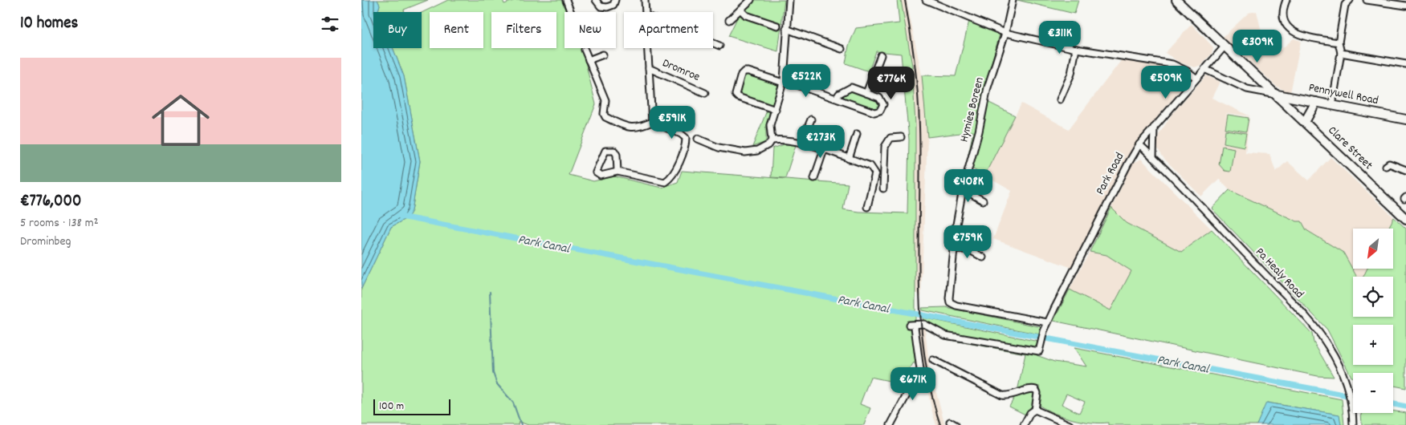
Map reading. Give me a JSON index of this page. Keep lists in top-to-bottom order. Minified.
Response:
{"streets":{"main road":["Pennywell Road","Clare Street"],"street":["Dromroe","Hymies Boreen","Park Road","Pa Healy Road"]},"crossings":[["Pennywell Road","Clare Street"],["Hymies Boreen","Park Road"],["Clare Street","Park Road"],["Park Road","Pa Healy Road"]],"water":["Park Canal"],"scale_bar":"100 m","north":"bottom left","page":{"heading":"10 homes","chip":["Buy","Rent","Filters","New","Apartment"],"price":["€311K","€309K","€522K","€509K","€776K","€591K","€273K","€408K","€759K","€671K"],"list":[{"name":"€776,000","note":"5 rooms · 138 m² · Drominbeg"}],"map_buttons":["+","−"],"scale":"100 m"}}
